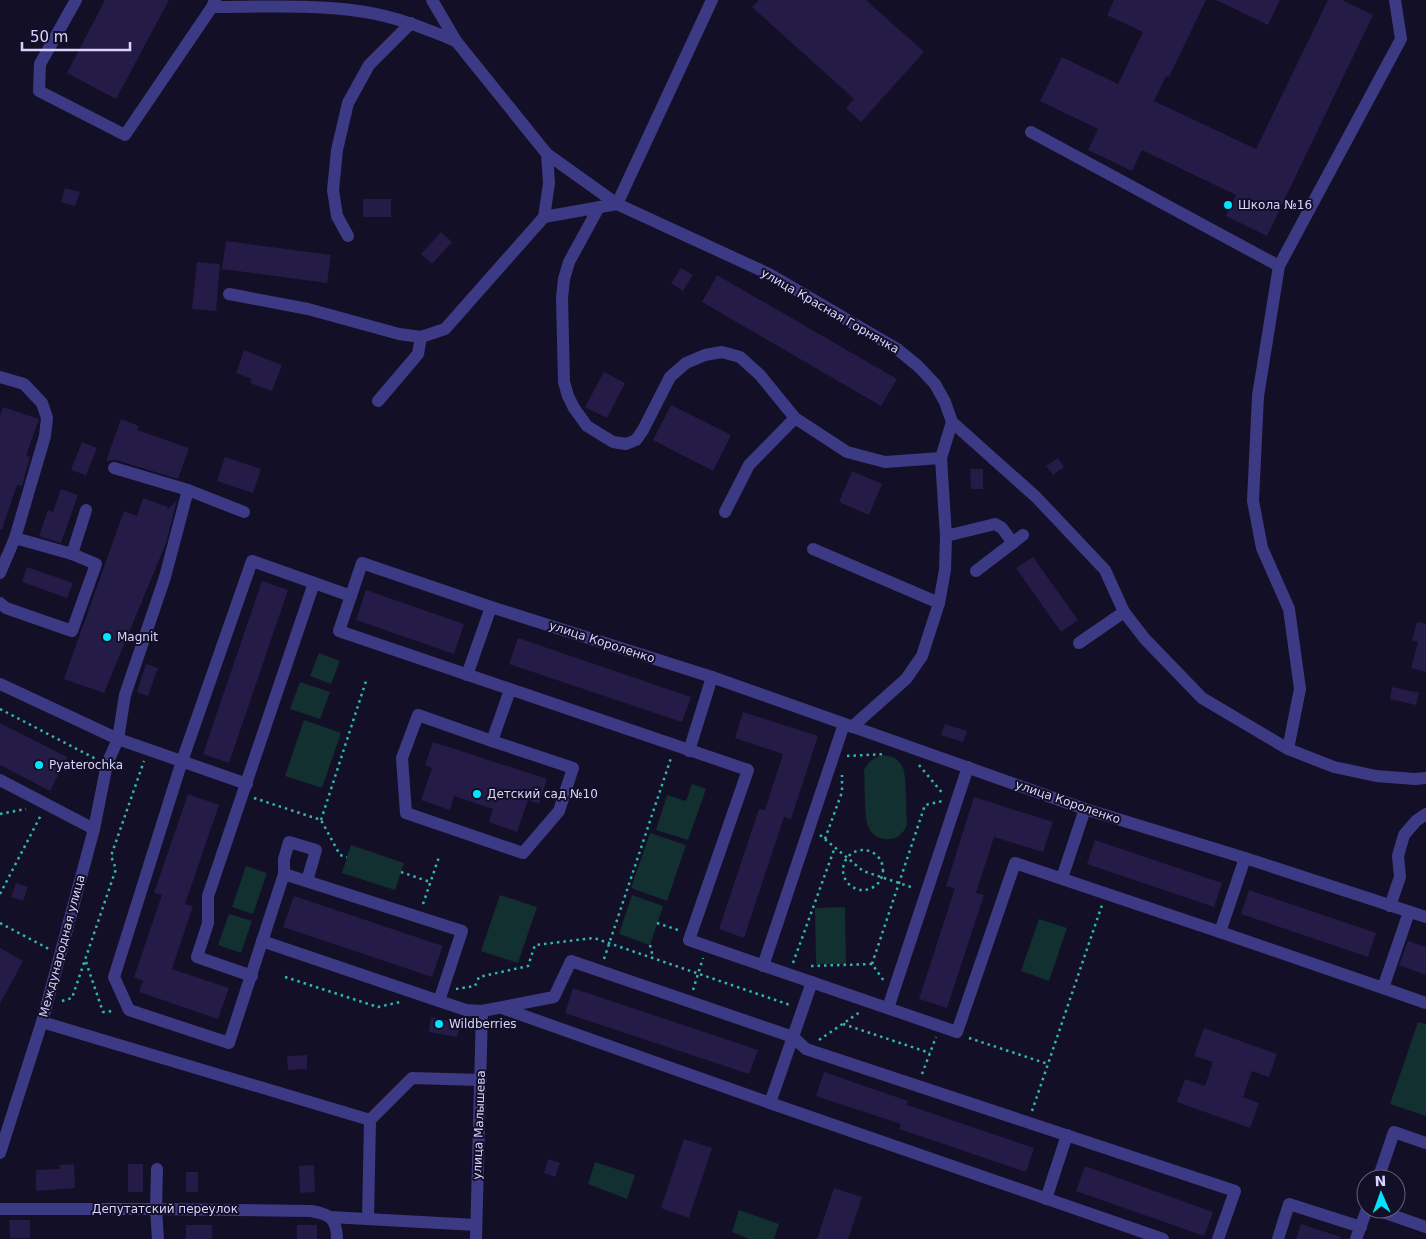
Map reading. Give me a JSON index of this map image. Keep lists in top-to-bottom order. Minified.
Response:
{"streets":{"street":["улица Красная Горнячка","улица Короленко","Международная улица","улица Малышева","Депутатский переулок"]},"crossings":[["улица Малышева","Депутатский переулок"]],"places":["Школа №16","Magnit","Pyaterochka","Детский сад №10","Wildberries"],"scale_bar":"50 m","north":"top"}
